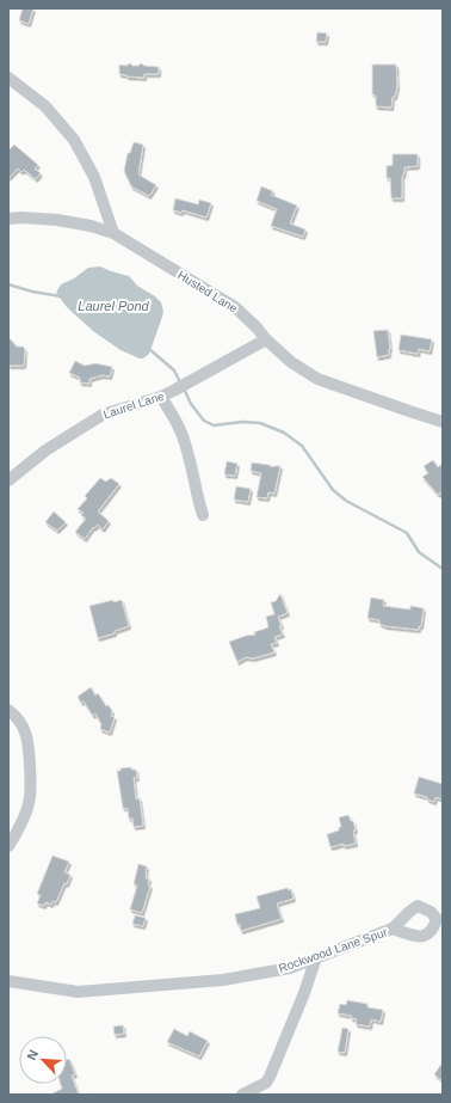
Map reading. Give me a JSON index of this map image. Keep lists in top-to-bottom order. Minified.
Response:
{"streets":{"street":["Husted Lane","Laurel Lane","Rockwood Lane Spur"]},"crossings":[["Husted Lane","Laurel Lane"]],"water":["Laurel Pond"],"north":"top left"}
